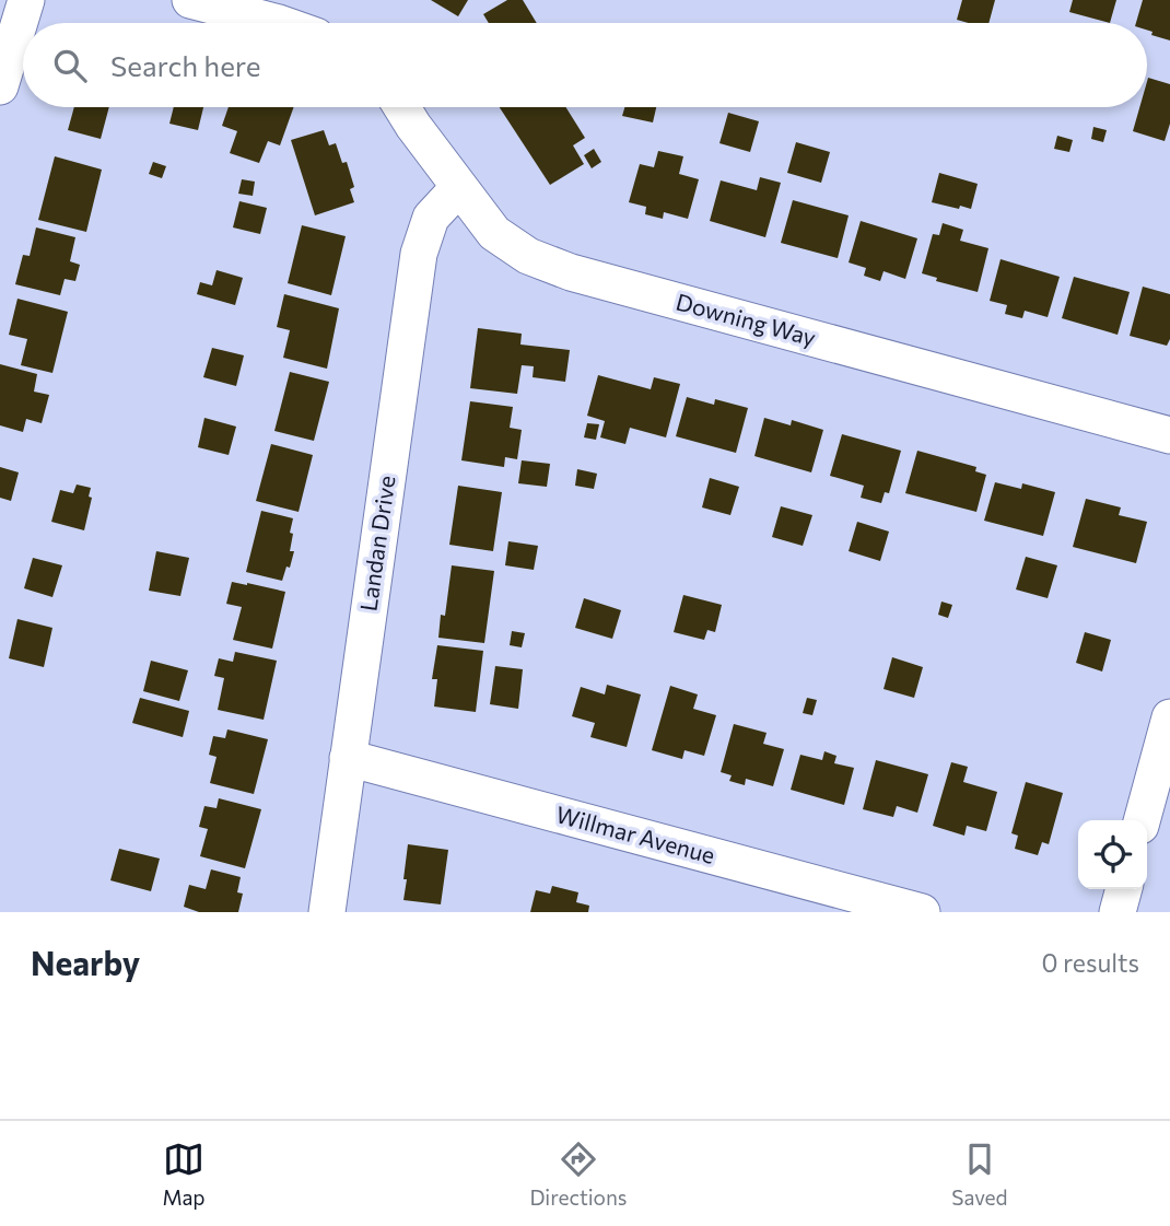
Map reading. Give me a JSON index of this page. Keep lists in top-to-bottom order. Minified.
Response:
{"streets":{"street":["Downing Way","Landan Drive","Willmar Avenue"]},"crossings":[["Downing Way","Landan Drive"],["Landan Drive","Willmar Avenue"]],"page":{"search":"Search here","heading":["Nearby","0 results"],"nav":["Map","Directions","Saved"]}}
